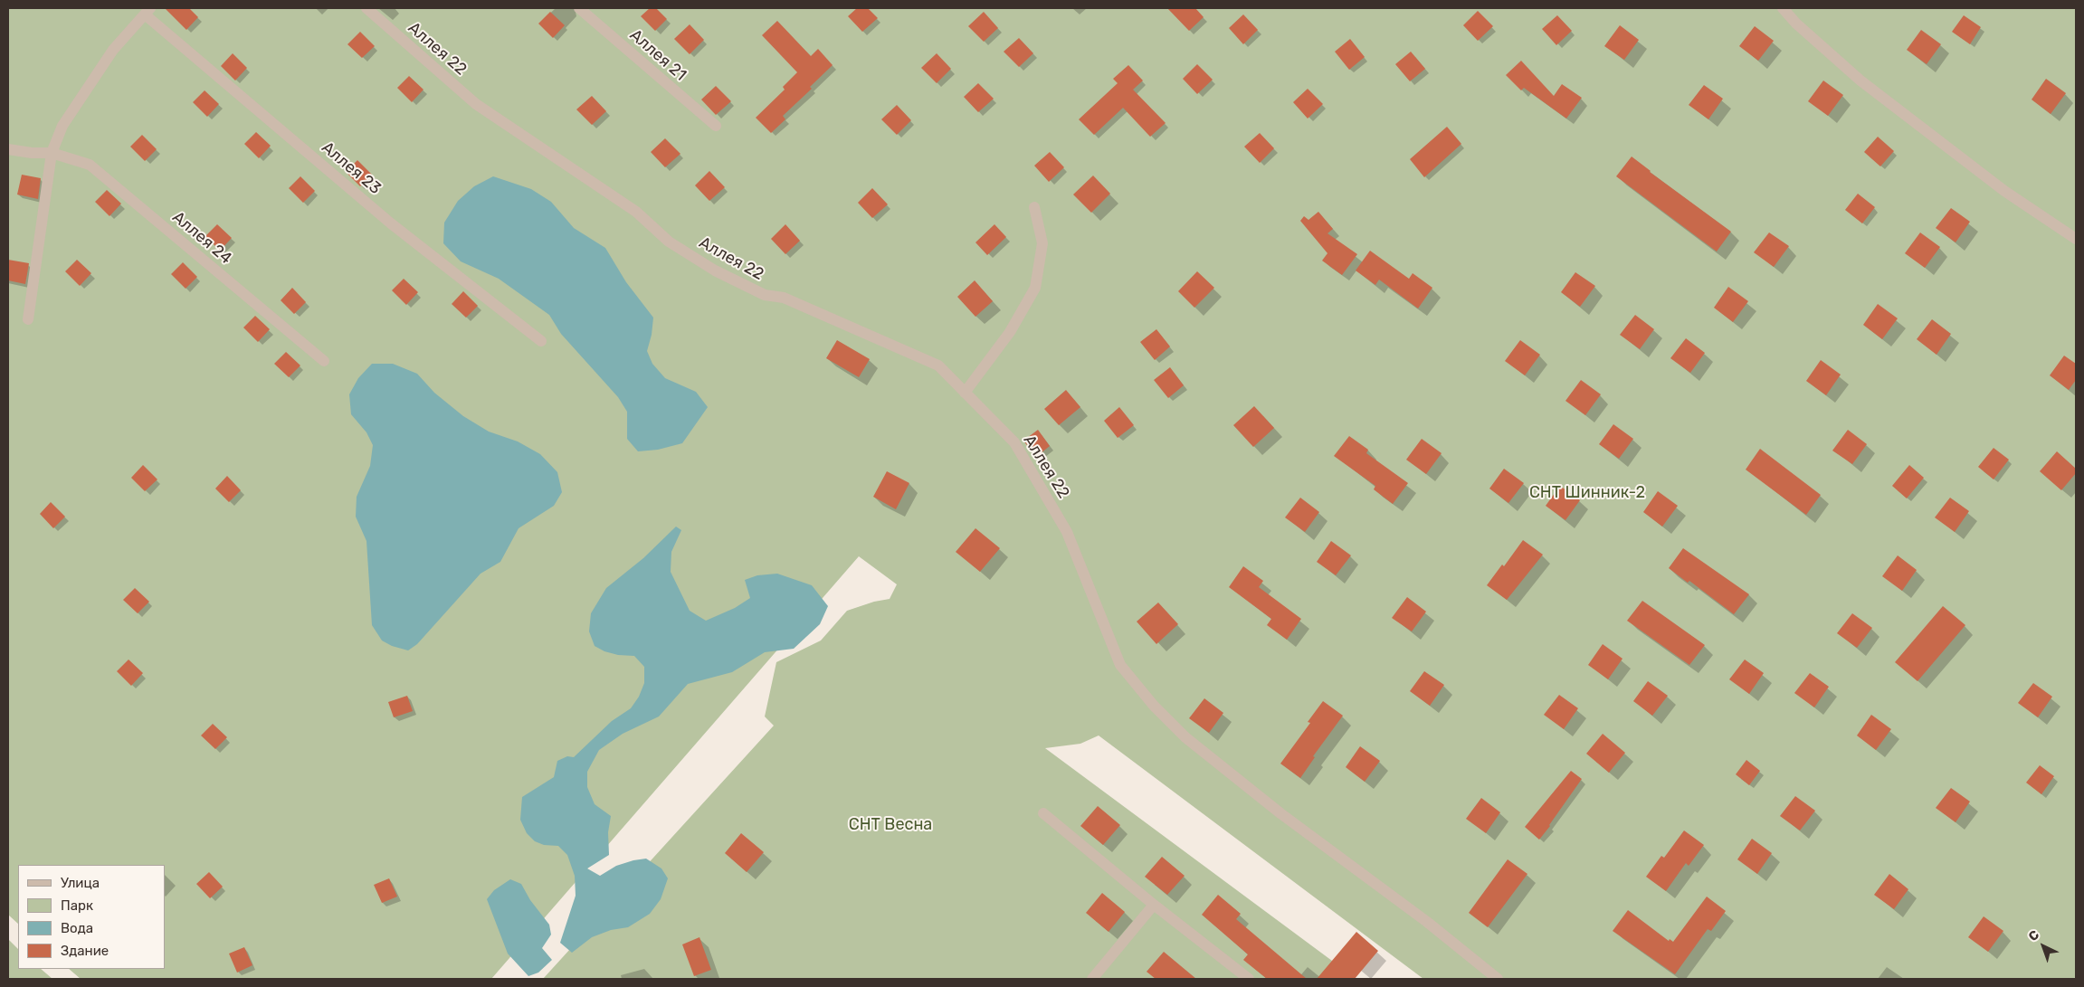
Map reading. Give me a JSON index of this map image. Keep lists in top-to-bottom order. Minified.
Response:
{"streets":{"street":["Аллея 22","Аллея 21","Аллея 23","Аллея 24"]},"parks":["СНТ Шинник-2","СНТ Весна"],"legend":["Улица","Парк","Вода","Здание"],"north":"top left"}
